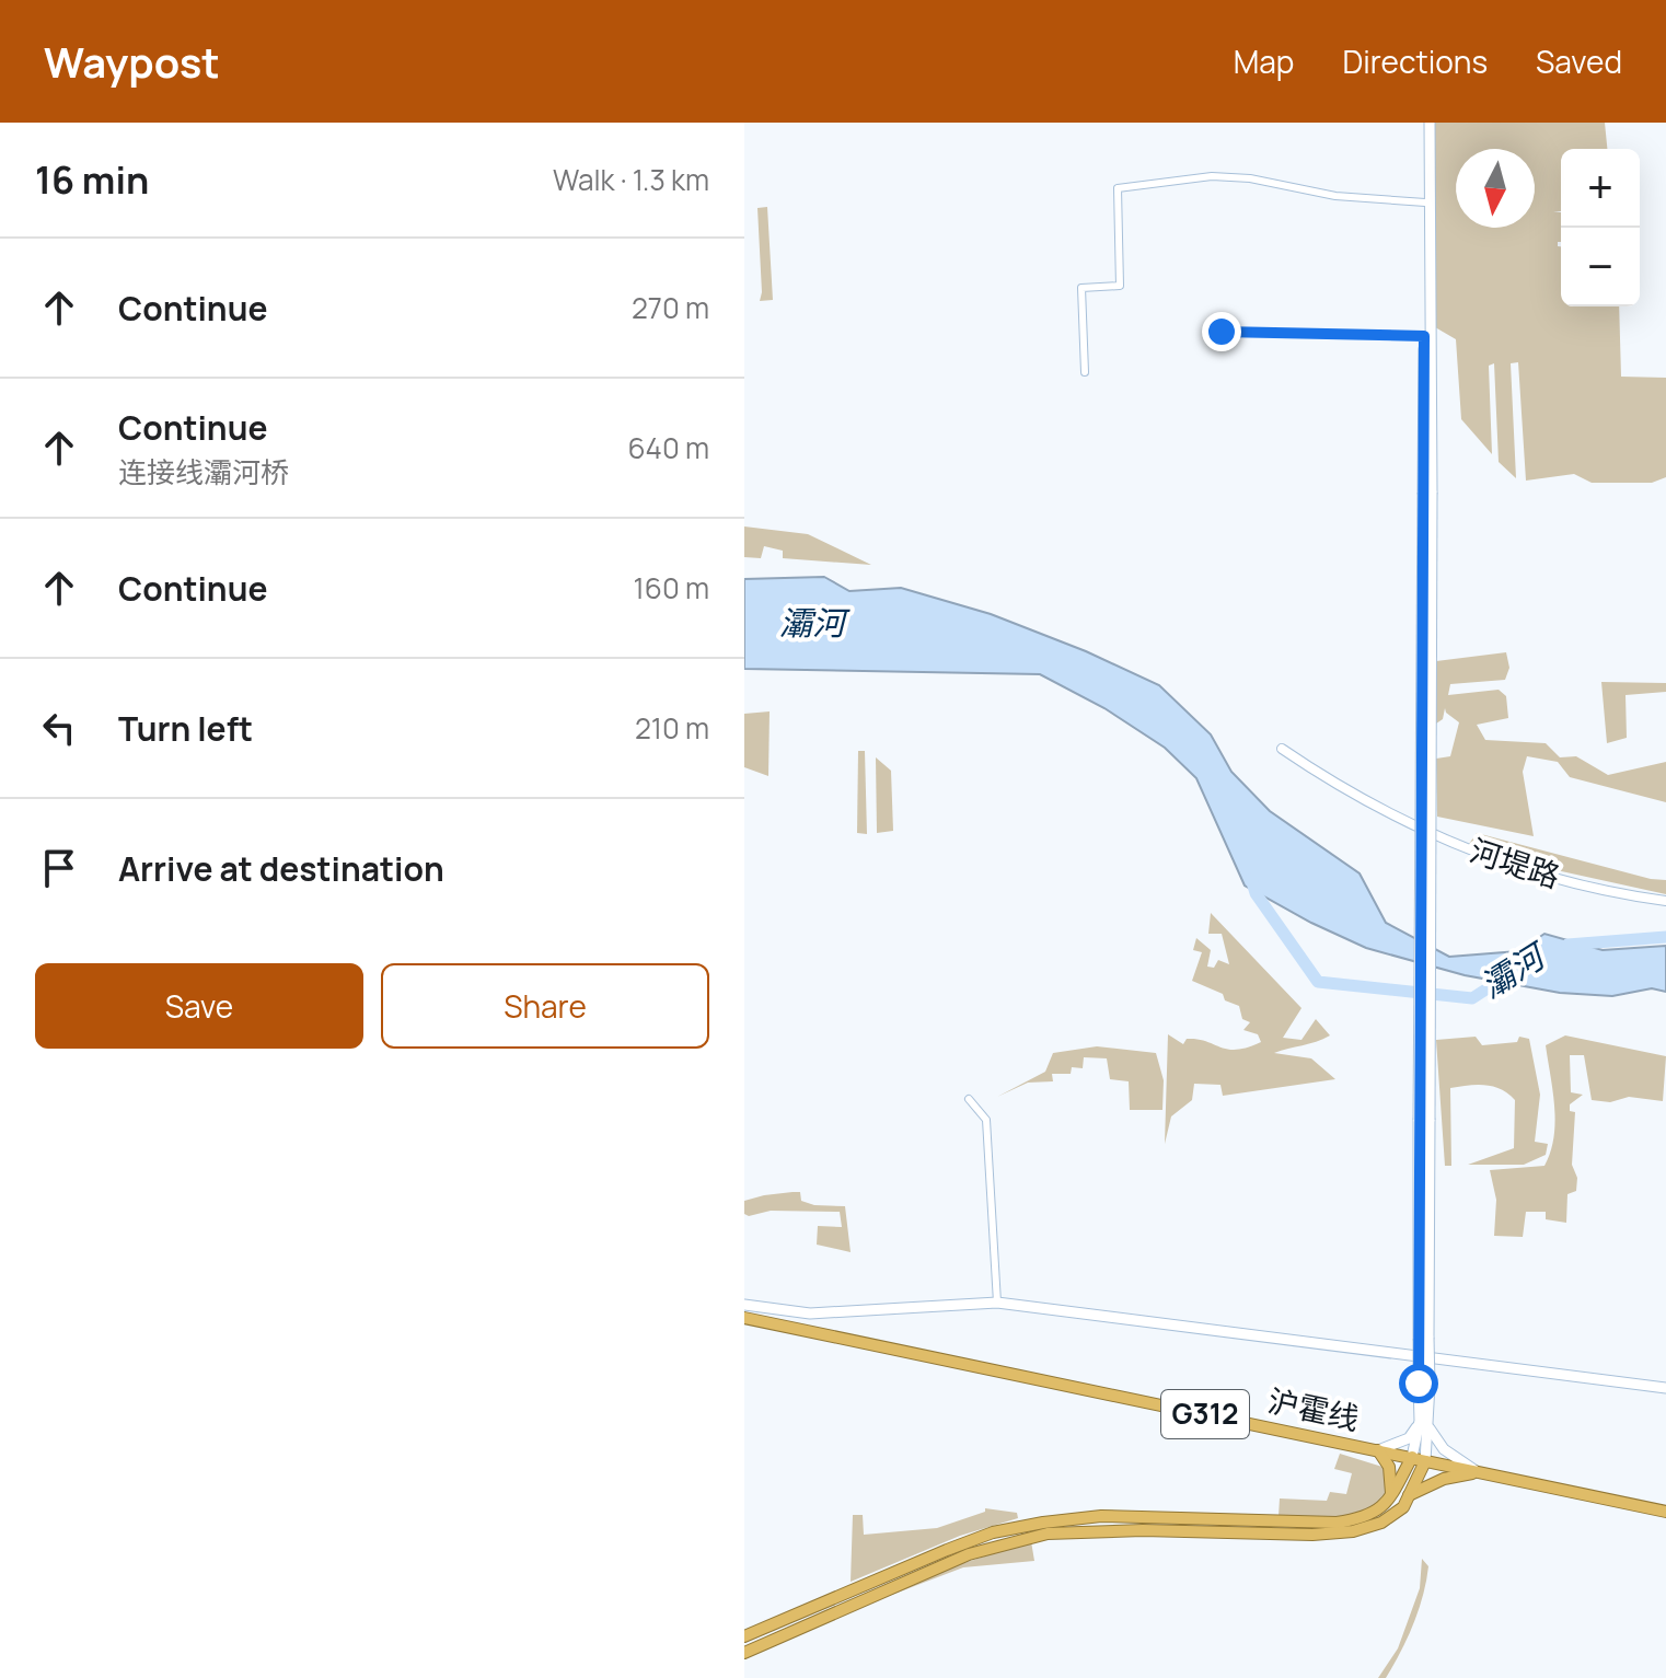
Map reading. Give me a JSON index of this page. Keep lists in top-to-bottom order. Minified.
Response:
{"streets":{"highway":["沪霍线","G312"],"street":["河堤路"]},"water":["灞河"],"north":"bottom","page":{"header":"Waypost","nav":["Map","Directions","Saved"],"heading":["16 min","Walk · 1.3 km"],"map_buttons":["+","−"],"list":[["Continue","270 m"],["Continue","连接线灞河桥","640 m"],["Continue","160 m"],["Turn left","210 m"],"Arrive at destination"],"buttons":["Save","Share"]}}
